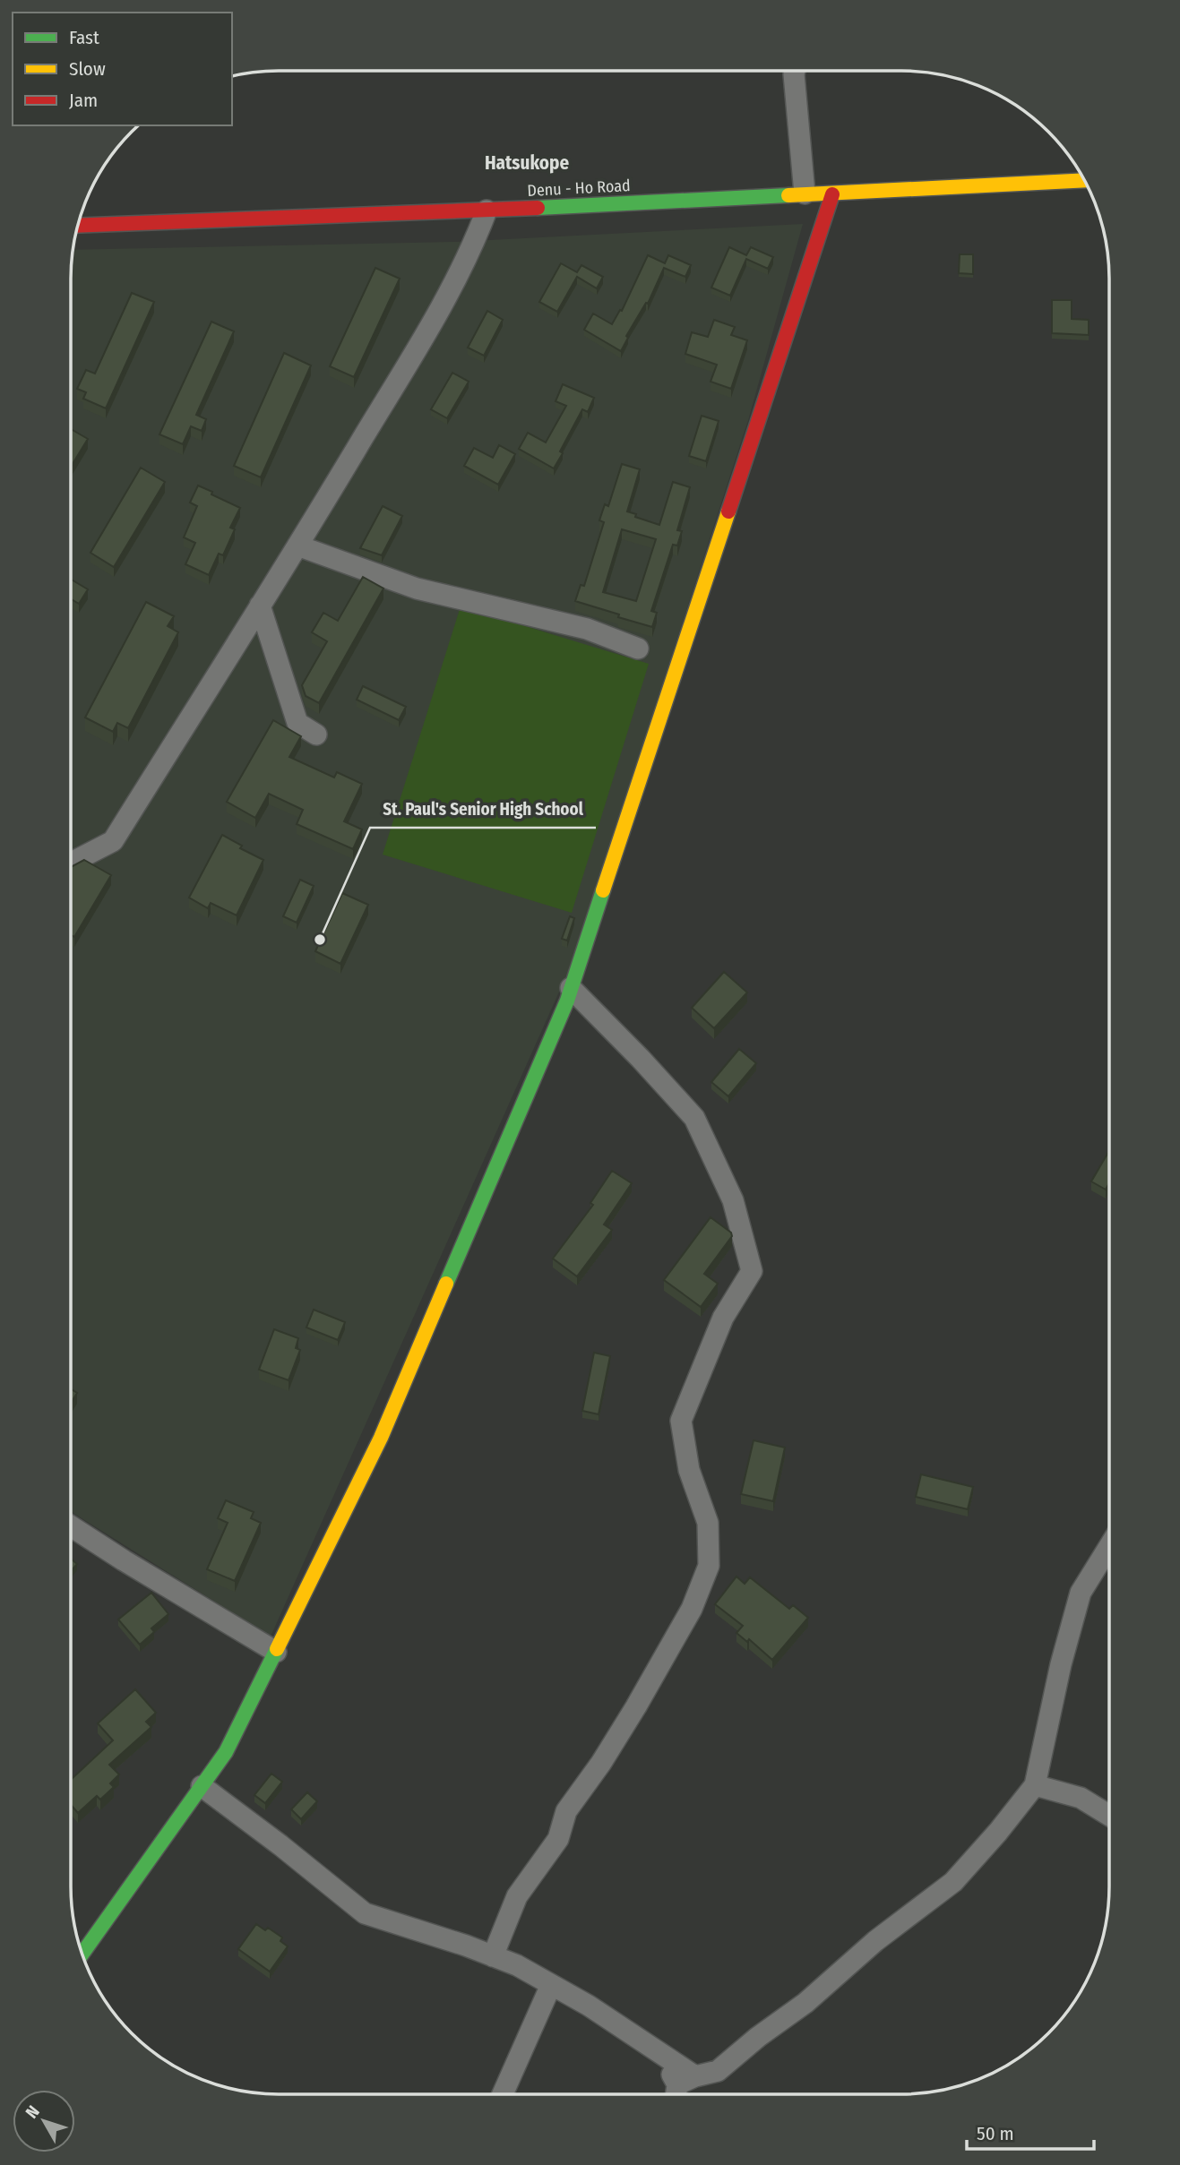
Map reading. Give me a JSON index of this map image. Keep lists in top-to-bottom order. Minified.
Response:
{"streets":{"street":["Denu - Ho Road"]},"districts":["Hatsukope"],"places":["St. Paul's Senior High School"],"legend":["Fast","Slow","Jam"],"scale_bar":"50 m","north":"top left"}
